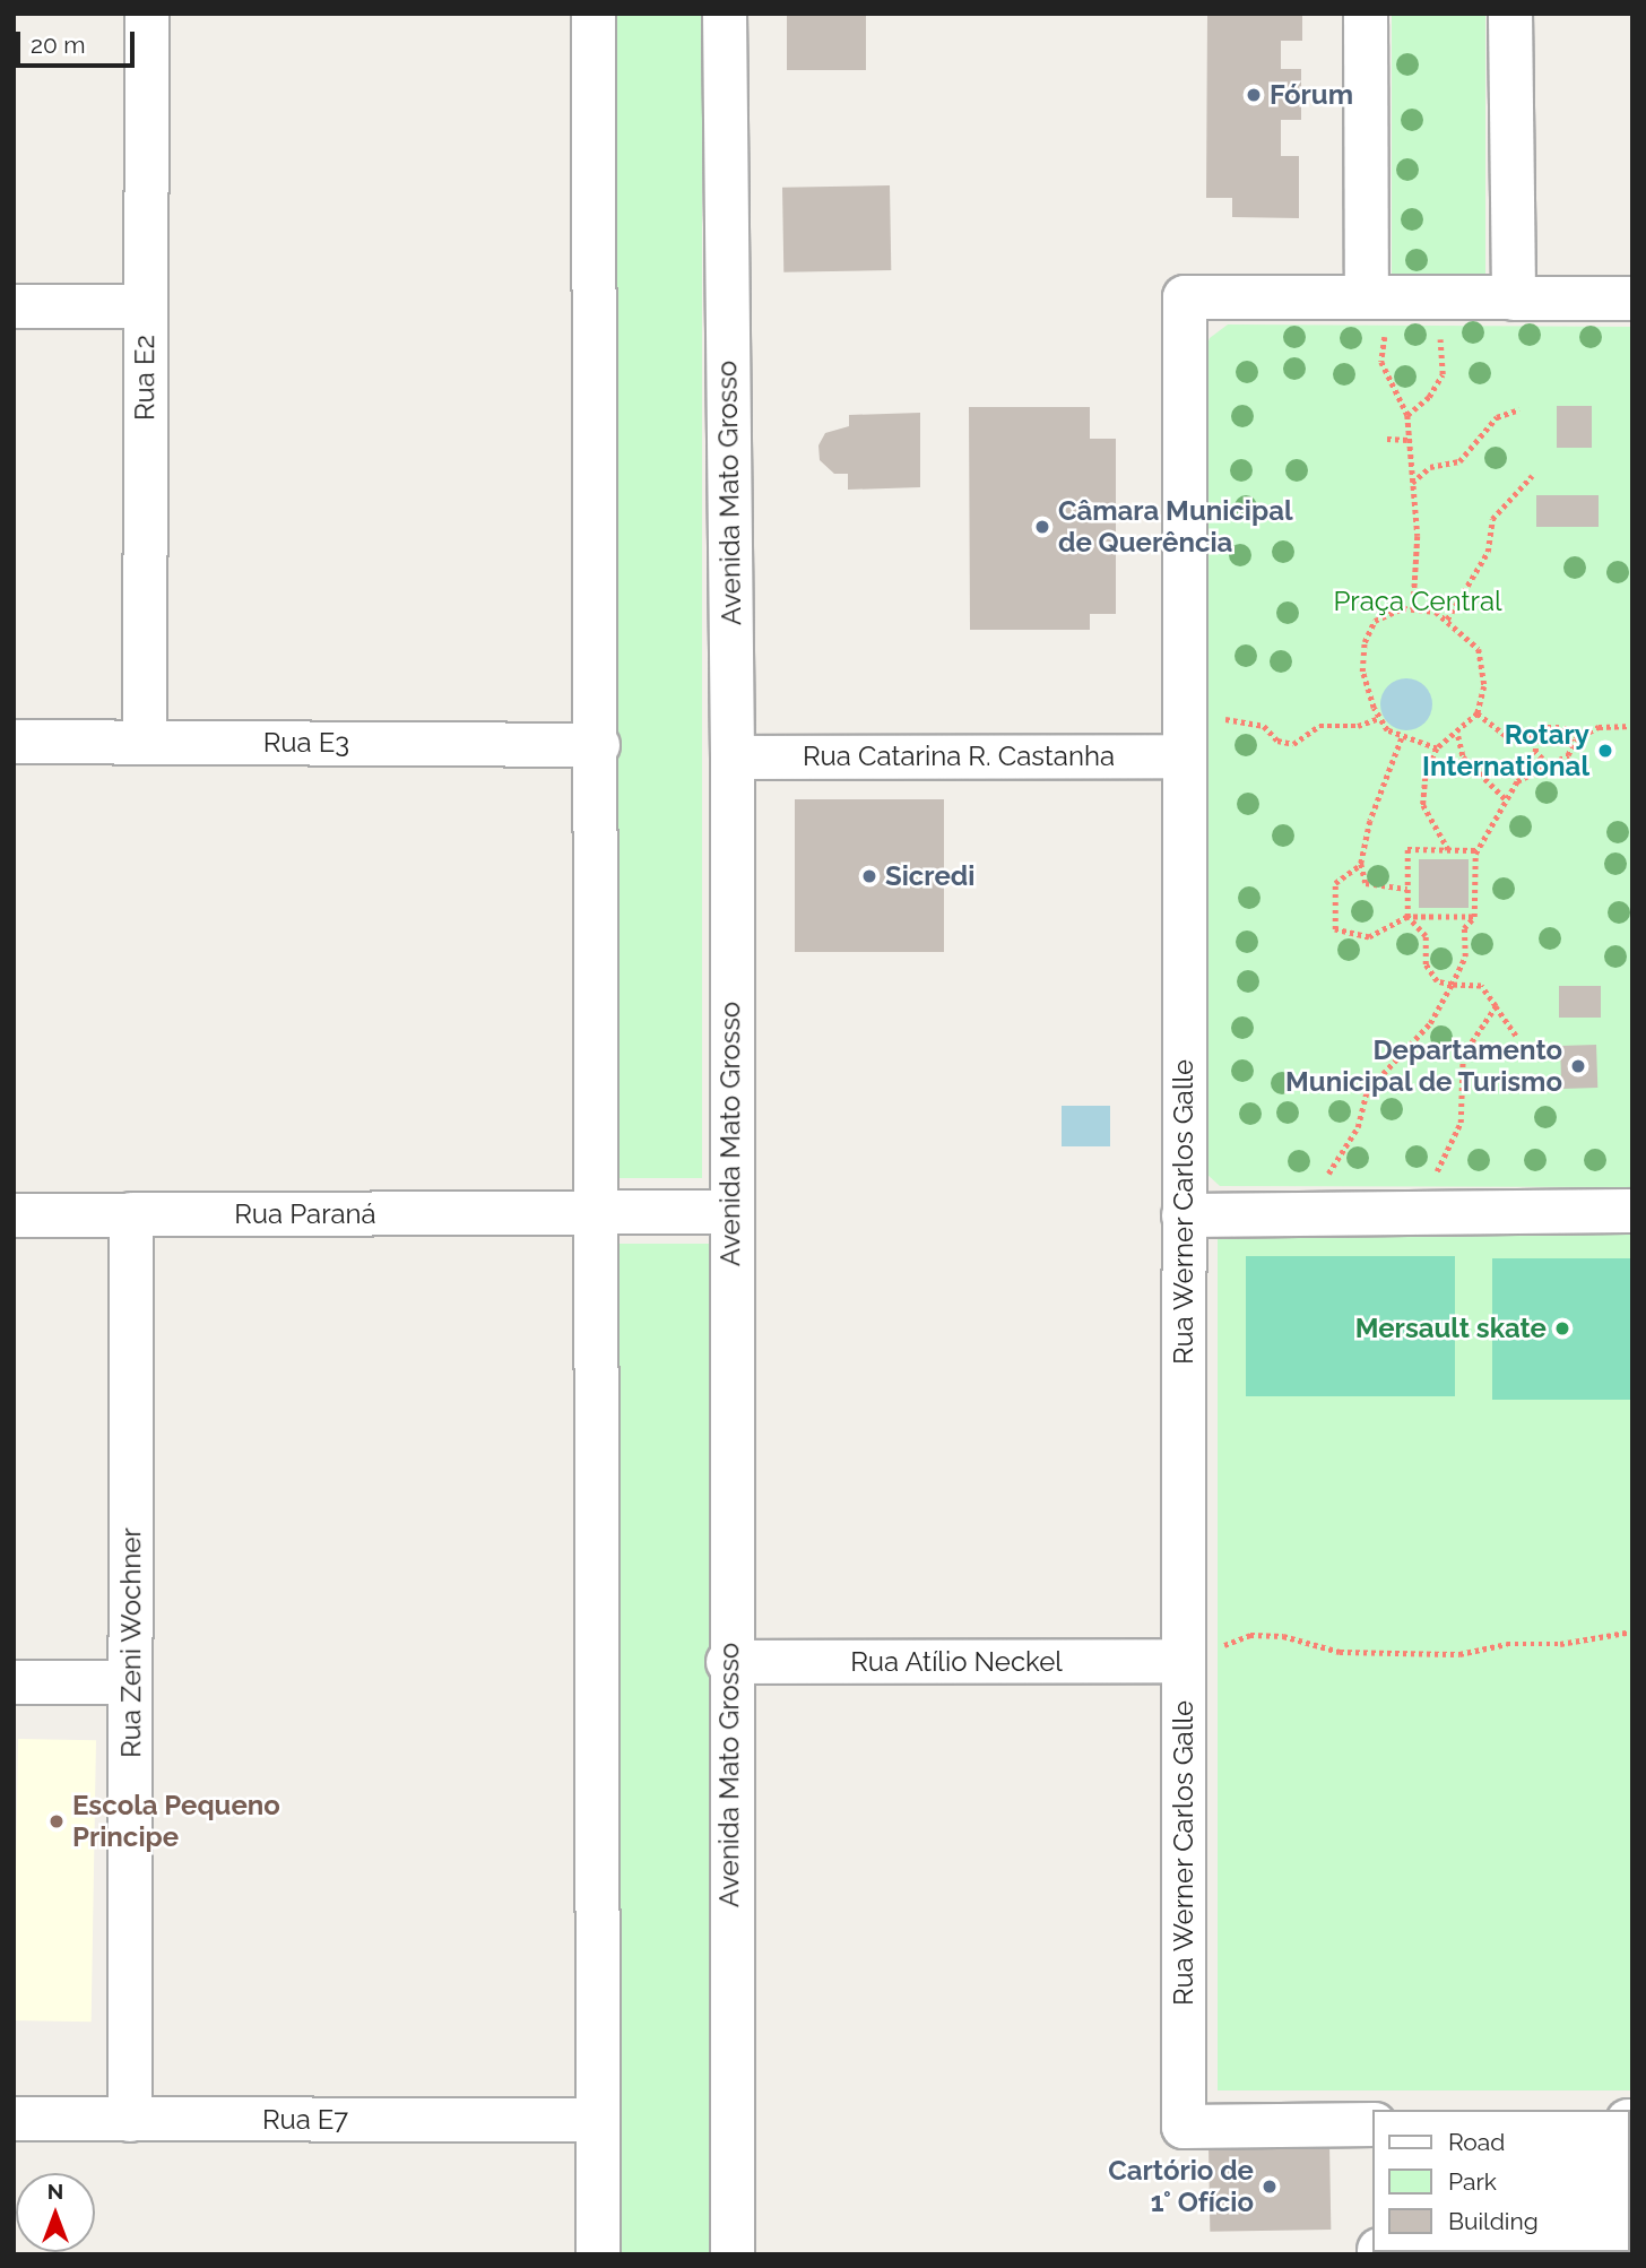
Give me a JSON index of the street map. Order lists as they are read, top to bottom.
{
  "streets": {
    "street": [
      "Rua E2",
      "Avenida Mato Grosso",
      "Rua E3",
      "Rua Catarina R. Castanha",
      "Rua Werner Carlos Galle",
      "Rua Paraná",
      "Rua Zeni Wochner",
      "Rua Atílio Neckel",
      "Rua E7"
    ]
  },
  "crossings": [
    ["Rua E2", "Rua E3"],
    ["Avenida Mato Grosso", "Rua Catarina R. Castanha"],
    ["Avenida Mato Grosso", "Rua Paraná"],
    ["Avenida Mato Grosso", "Rua Atílio Neckel"],
    ["Rua Catarina R. Castanha", "Rua Werner Carlos Galle"],
    ["Rua Werner Carlos Galle", "Rua Atílio Neckel"],
    ["Rua Paraná", "Rua Zeni Wochner"],
    ["Rua Zeni Wochner", "Rua E7"]
  ],
  "parks": ["Praça Central"],
  "places": [
    "Fórum",
    "Câmara Municipal de Querência",
    "Rotary International",
    "Sicredi",
    "Departamento Municipal de Turismo",
    "Mersault skate",
    "Escola Pequeno Principe",
    "Cartório de 1° Ofício"
  ],
  "legend": ["Road", "Park", "Building"],
  "scale_bar": "20 m",
  "north": "top"
}
